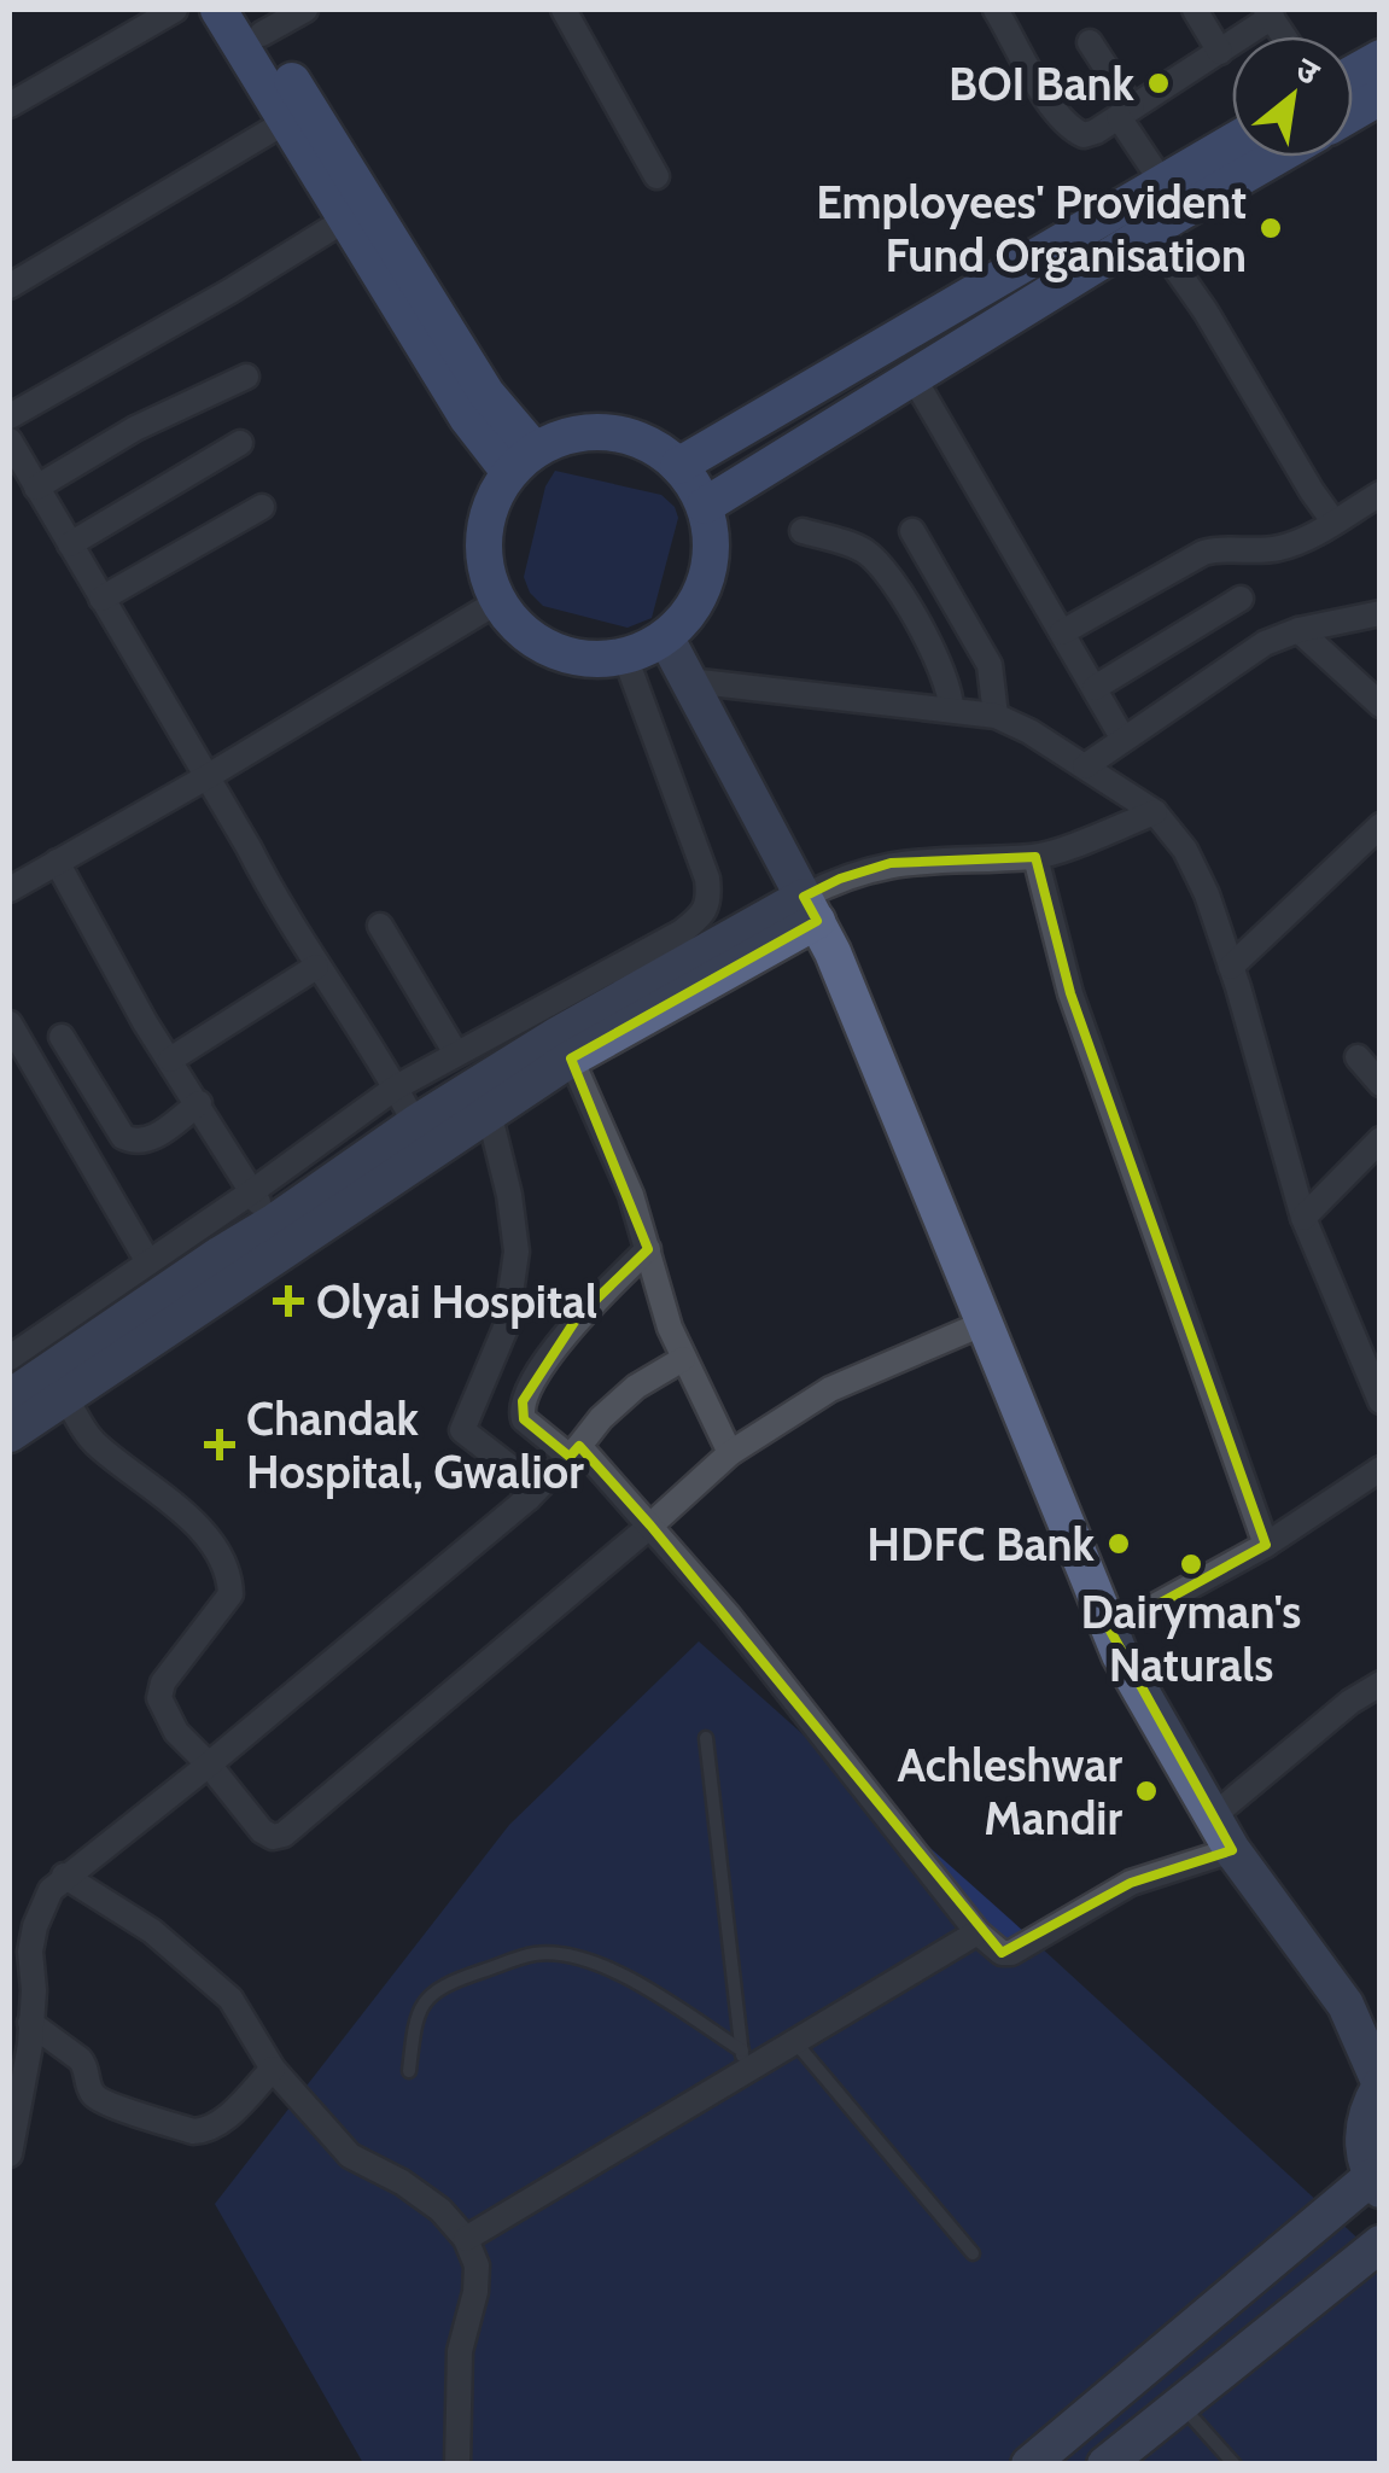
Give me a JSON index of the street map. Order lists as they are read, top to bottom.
{
  "places": {
    "other": [
      "BOI Bank",
      "Employees' Provident Fund Organisation",
      "HDFC Bank",
      "Dairyman's Naturals",
      "Achleshwar Mandir"
    ],
    "health": ["Olyai Hospital", "Chandak Hospital, Gwalior"]
  },
  "north": "top right"
}
